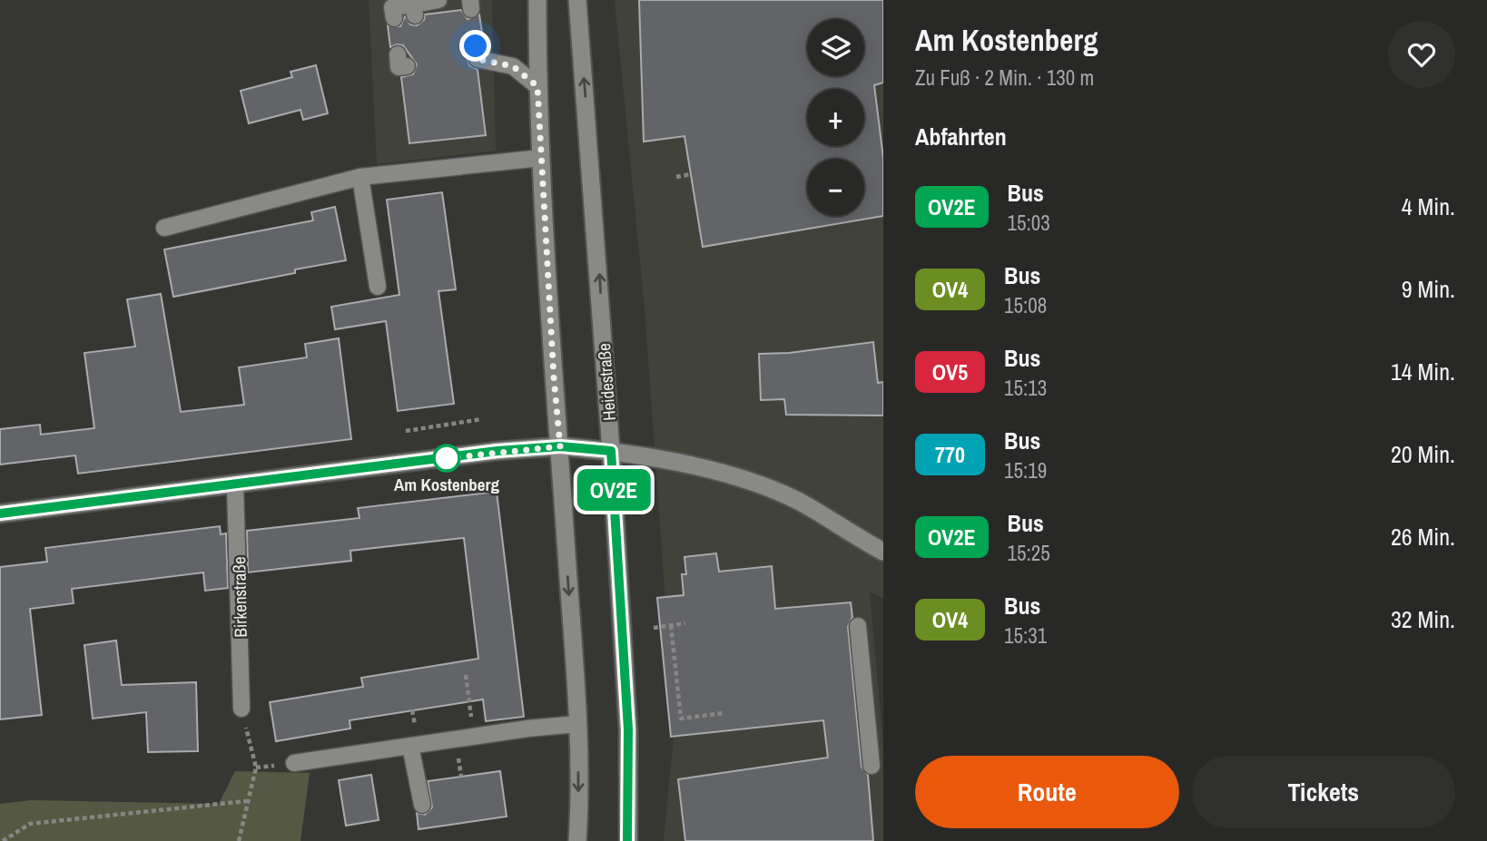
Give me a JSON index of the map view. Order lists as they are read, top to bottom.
{
  "streets": {
    "main road": ["Heidestraße"],
    "lane": ["Birkenstraße"]
  },
  "places": ["Am Kostenberg"],
  "lines": ["bus line OV2E"],
  "page": {
    "on_map": "OV2E",
    "heading": [
      ["Am Kostenberg", "Zu Fuß · 2 Min. · 130 m"],
      "Abfahrten"
    ],
    "map_buttons": ["+", "−"],
    "list": [
      {
        "mark": "OV2E",
        "name": "Bus",
        "note": "15:03",
        "value": "4 Min."
      },
      {
        "mark": "OV4",
        "name": "Bus",
        "note": "15:08",
        "value": "9 Min."
      },
      {
        "mark": "OV5",
        "name": "Bus",
        "note": "15:13",
        "value": "14 Min."
      },
      {
        "mark": "770",
        "name": "Bus",
        "note": "15:19",
        "value": "20 Min."
      },
      {
        "mark": "OV2E",
        "name": "Bus",
        "note": "15:25",
        "value": "26 Min."
      },
      {
        "mark": "OV4",
        "name": "Bus",
        "note": "15:31",
        "value": "32 Min."
      }
    ],
    "buttons": ["Route", "Tickets"]
  }
}
